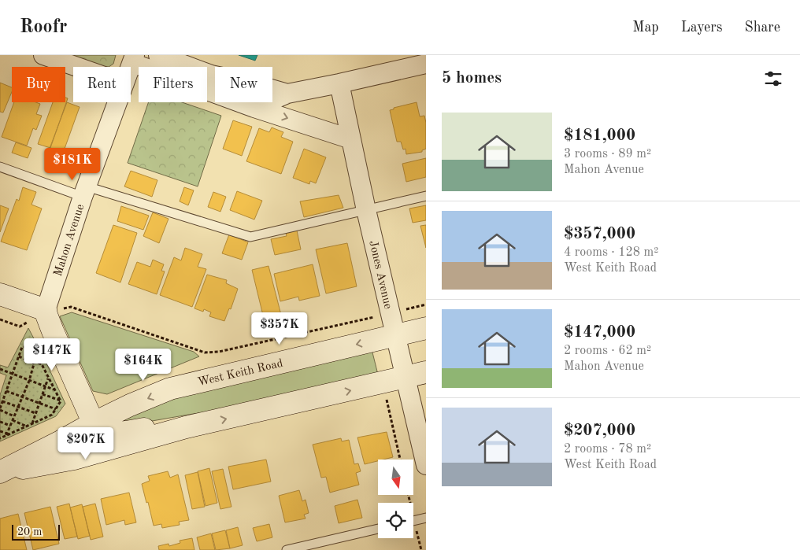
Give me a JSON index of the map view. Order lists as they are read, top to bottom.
{
  "streets": {
    "main road": ["West Keith Road"],
    "street": ["Mahon Avenue", "Jones Avenue"]
  },
  "crossings": [
    ["Jones Avenue", "West Keith Road"]
  ],
  "scale_bar": "20 m",
  "north": "bottom",
  "page": {
    "header": "Roofr",
    "nav": ["Map", "Layers", "Share"],
    "heading": "5 homes",
    "chip": [
      "Buy",
      "Rent",
      "Filters",
      "New"
    ],
    "list": [
      {
        "name": "$181,000",
        "note": "3 rooms · 89 m² · Mahon Avenue"
      },
      {
        "name": "$357,000",
        "note": "4 rooms · 128 m² · West Keith Road"
      },
      {
        "name": "$147,000",
        "note": "2 rooms · 62 m² · Mahon Avenue"
      },
      {
        "name": "$207,000",
        "note": "2 rooms · 78 m² · West Keith Road"
      }
    ],
    "price": [
      "$181K",
      "$357K",
      "$147K",
      "$164K",
      "$207K"
    ],
    "scale": "20 m"
  }
}
